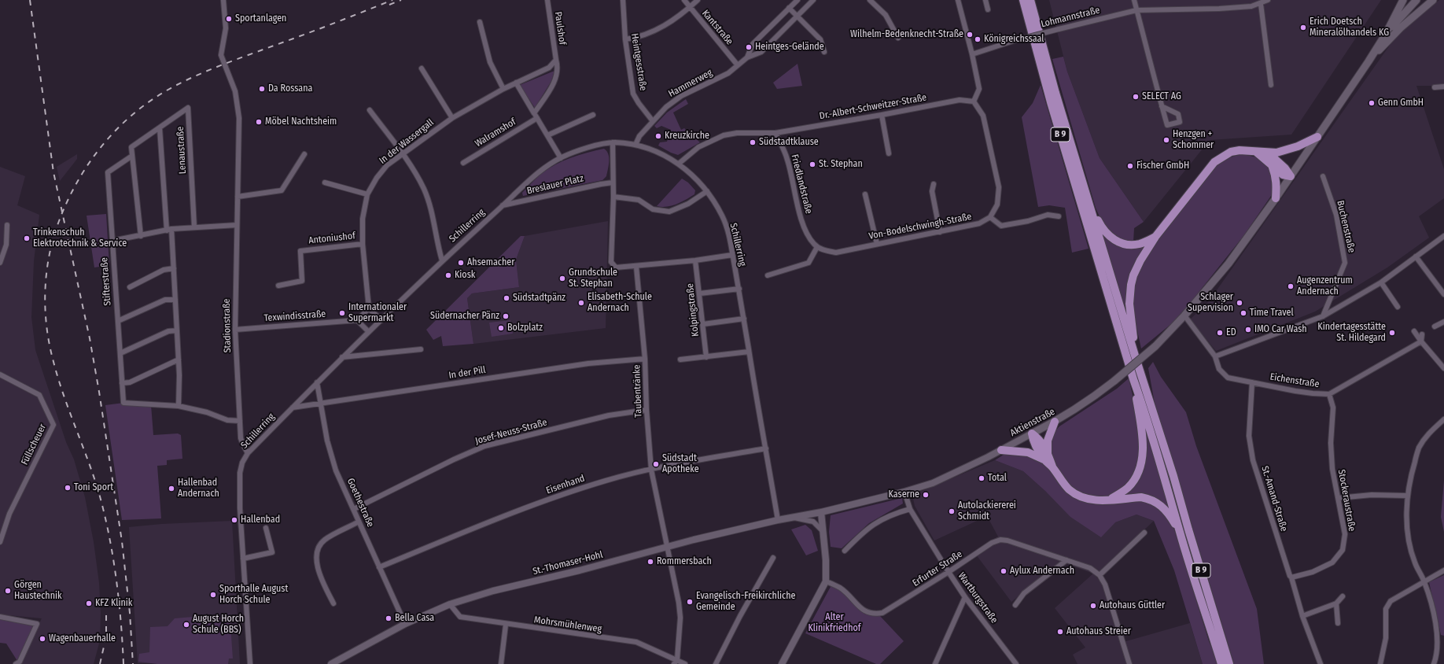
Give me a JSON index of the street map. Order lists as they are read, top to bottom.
{
  "streets": {
    "highway": ["B 9"],
    "main road": ["Aktienstraße"],
    "street": [
      "Lohmannstraße",
      "Kantstraße",
      "Paulshof",
      "Heintgesstraße",
      "Hammerweg",
      "Dr.-Albert-Schweitzer-Straße",
      "Walramshof",
      "In der Wassergall",
      "Lenaustraße",
      "Friedlandstraße",
      "Breslauer Platz",
      "Schillerring",
      "Von-Bodelschwingh-Straße",
      "Buchenstraße",
      "Antoniushof",
      "Stifterstraße",
      "Kolpingstraße",
      "Texwindisstraße",
      "Stadionstraße",
      "In der Pill",
      "Eichenstraße",
      "Taubentränke",
      "Josef-Neuss-Straße",
      "Füllscheuer",
      "Eisenhand",
      "St.-Amand-Straße",
      "Stockeraustraße",
      "Goethestraße",
      "St.-Thomaser-Hohl",
      "Erfurter Straße",
      "Wartburgstraße",
      "Mohrsmühlenweg"
    ]
  },
  "crossings": [
    ["Kantstraße", "Hammerweg"],
    ["Paulshof", "In der Wassergall"],
    ["Heintgesstraße", "Hammerweg"],
    ["Hammerweg", "Schillerring"],
    ["Dr.-Albert-Schweitzer-Straße", "Friedlandstraße"],
    ["In der Wassergall", "Antoniushof"],
    ["Friedlandstraße", "Von-Bodelschwingh-Straße"],
    ["Breslauer Platz", "Schillerring"],
    ["Schillerring", "Stadionstraße"],
    ["Schillerring", "In der Pill"],
    ["Schillerring", "Eisenhand"],
    ["Schillerring", "Goethestraße"],
    ["Schillerring", "St.-Thomaser-Hohl"],
    ["Stifterstraße", "Stadionstraße"],
    ["Texwindisstraße", "Stadionstraße"],
    ["In der Pill", "Taubentränke"],
    ["In der Pill", "Goethestraße"],
    ["Eichenstraße", "Aktienstraße"],
    ["Eichenstraße", "St.-Amand-Straße"],
    ["Eichenstraße", "Stockeraustraße"],
    ["Taubentränke", "Josef-Neuss-Straße"],
    ["Taubentränke", "Eisenhand"],
    ["Taubentränke", "St.-Thomaser-Hohl"],
    ["Taubentränke", "Mohrsmühlenweg"],
    ["Aktienstraße", "St.-Thomaser-Hohl"],
    ["Josef-Neuss-Straße", "Goethestraße"],
    ["Eisenhand", "Goethestraße"],
    ["St.-Amand-Straße", "Stockeraustraße"],
    ["Goethestraße", "St.-Thomaser-Hohl"],
    ["St.-Thomaser-Hohl", "Mohrsmühlenweg"],
    ["Erfurter Straße", "Wartburgstraße"]
  ],
  "parks": ["Alter Klinikfriedhof"],
  "places": [
    "Sportanlagen",
    "Erich Doetsch Mineralölhandels KG",
    "Wilhelm-Bedenknecht-Straße",
    "Königreichssaal",
    "Heintges-Gelände",
    "Da Rossana",
    "SELECT AG",
    "Genn GmbH",
    "Möbel Nachtsheim",
    "Kreuzkirche",
    "Henzgen + Schommer",
    "Südstadtklause",
    "St. Stephan",
    "Fischer GmbH",
    "Trinkenschuh Elektrotechnik & Service",
    "Ahsemacher",
    "Kiosk",
    "Grundschule St. Stephan",
    "Augenzentrum Andernach",
    "Südstadtpänz",
    "Elisabeth-Schule Andernach",
    "Schlager Supervision",
    "Internationaler Supermarkt",
    "Time Travel",
    "Südernacher Pänz",
    "Bolzplatz",
    "IMO Car Wash",
    "ED",
    "Kindertagesstätte St. Hildegard",
    "Südstadt Apotheke",
    "Total",
    "Toni Sport",
    "Hallenbad Andernach",
    "Kaserne",
    "Autolackiererei Schmidt",
    "Hallenbad",
    "Rommersbach",
    "Aylux Andernach",
    "Görgen Haustechnik",
    "Sporthalle August Horch Schule",
    "Evangelisch-Freikirchliche Gemeinde",
    "KFZ Klinik",
    "Autohaus Güttler",
    "Bella Casa",
    "August Horch Schule (BBS)",
    "Autohaus Streier",
    "Wagenbauerhalle"
  ]
}
